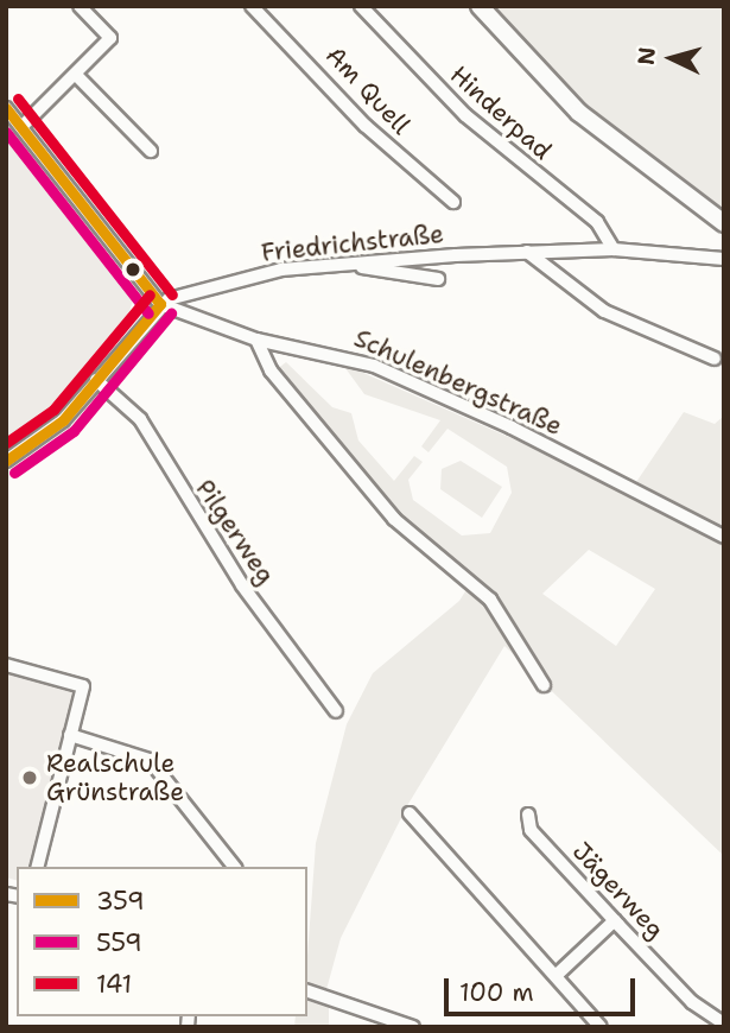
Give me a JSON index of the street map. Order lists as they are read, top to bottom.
{
  "streets": {
    "street": [
      "Am Quell",
      "Hinderpad",
      "Friedrichstraße",
      "Schulenbergstraße",
      "Pilgerweg",
      "Jägerweg"
    ]
  },
  "crossings": [
    ["Hinderpad", "Friedrichstraße"],
    ["Friedrichstraße", "Schulenbergstraße"]
  ],
  "places": ["Realschule Grünstraße"],
  "lines": ["transit line 141", "transit line 359", "transit line 559"],
  "legend": ["359", "559", "141"],
  "scale_bar": "100 m",
  "north": "left"
}
